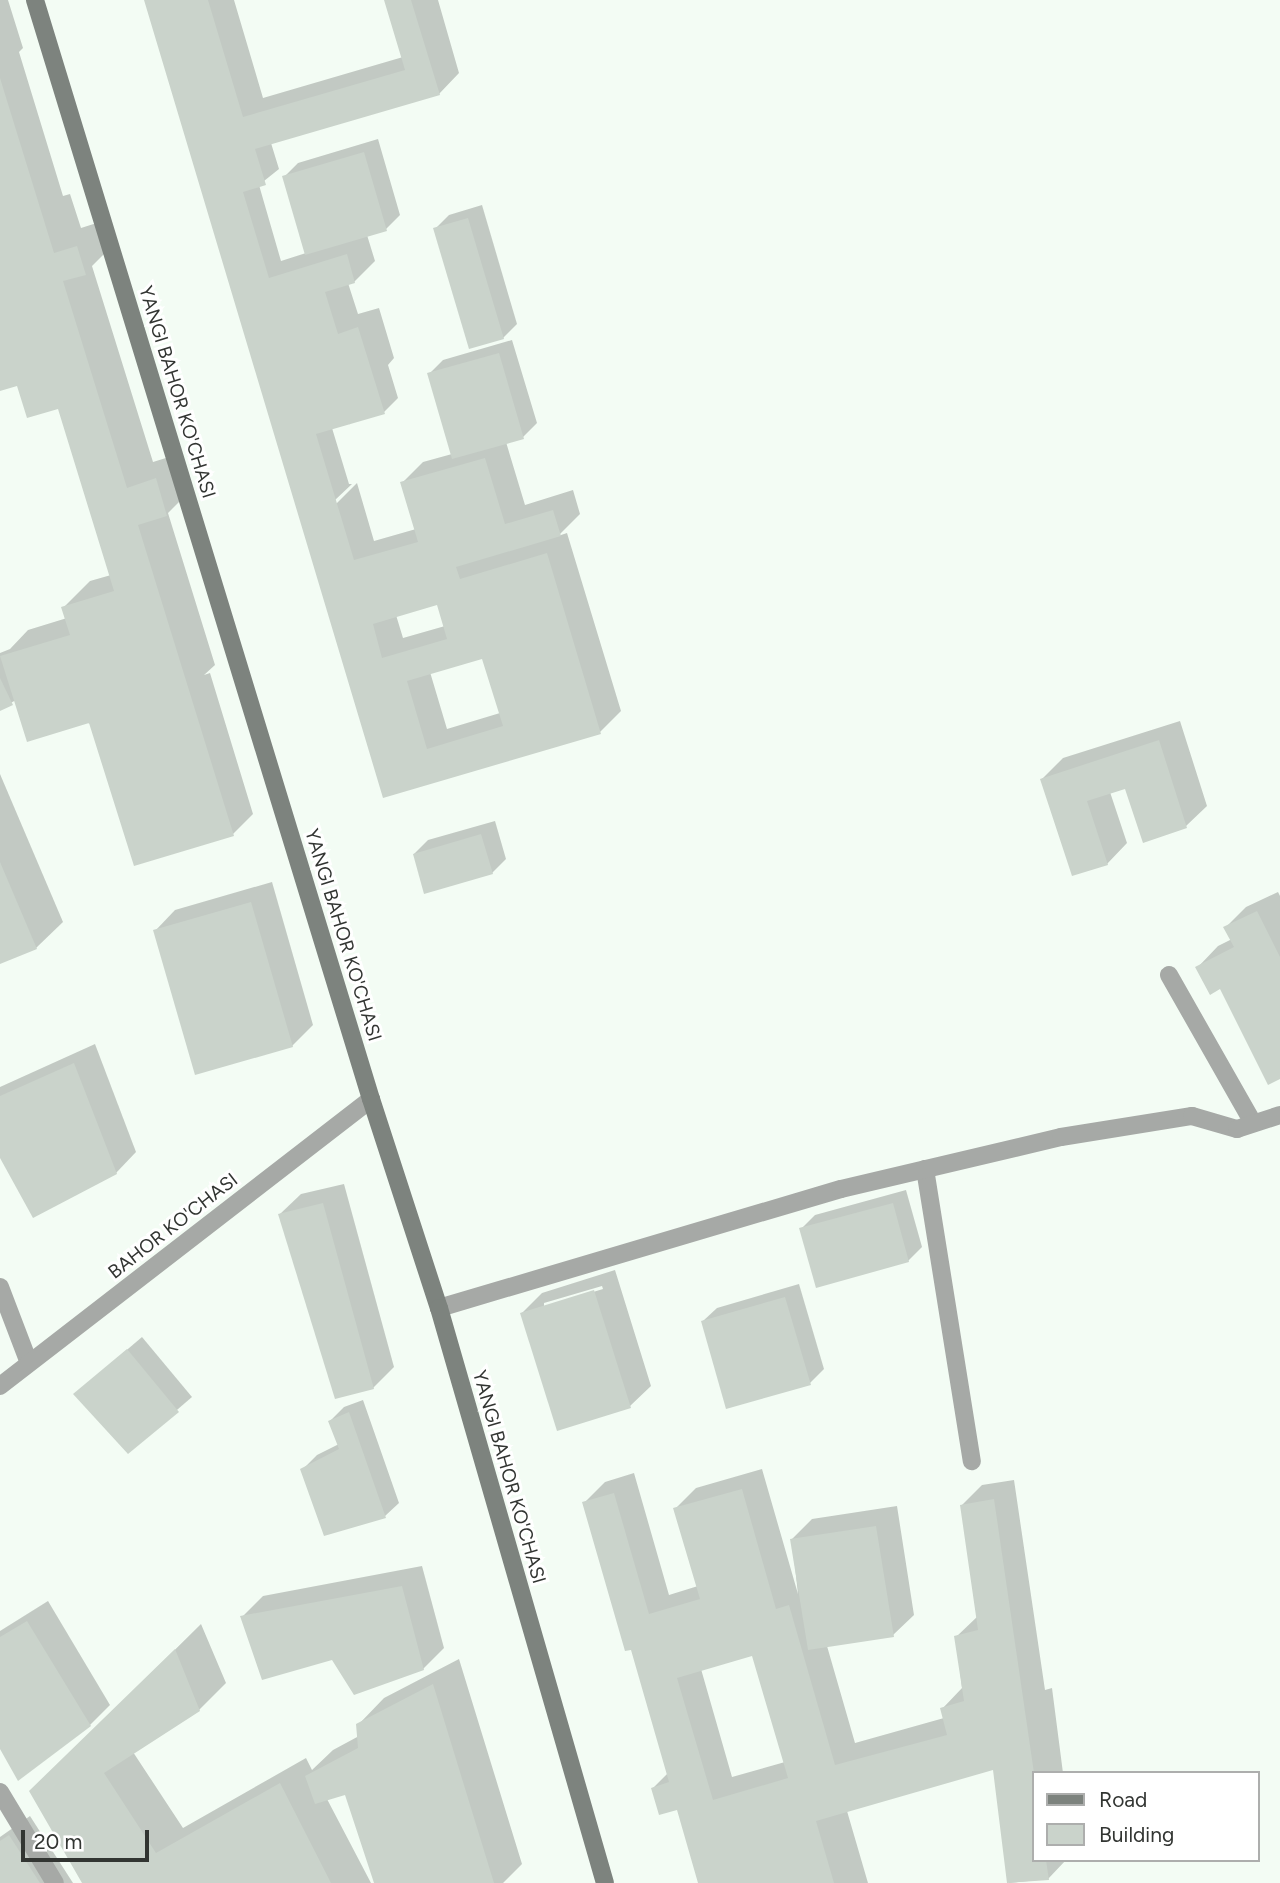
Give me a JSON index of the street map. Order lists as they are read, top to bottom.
{
  "streets": {
    "street": ["YANGI BAHOR KO'CHASI", "BAHOR KO'CHASI"]
  },
  "crossings": [
    ["YANGI BAHOR KO'CHASI", "BAHOR KO'CHASI"]
  ],
  "legend": ["Road", "Building"],
  "scale_bar": "20 m"
}
